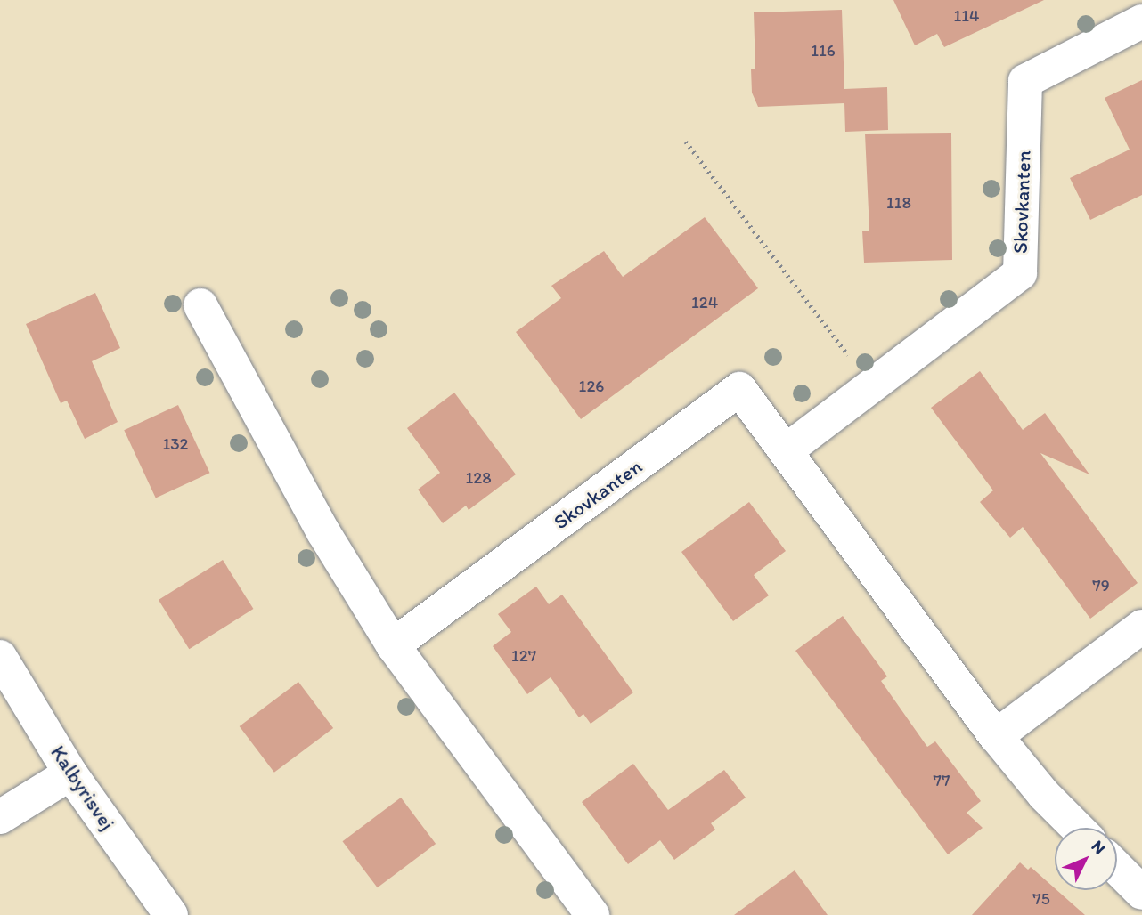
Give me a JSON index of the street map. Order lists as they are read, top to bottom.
{
  "streets": {
    "street": ["Skovkanten", "Kalbyrisvej"]
  },
  "house_numbers": [
    "114",
    "116",
    "118",
    "124",
    "126",
    "132",
    "128",
    "79",
    "127",
    "77",
    "75"
  ],
  "north": "top right"
}
